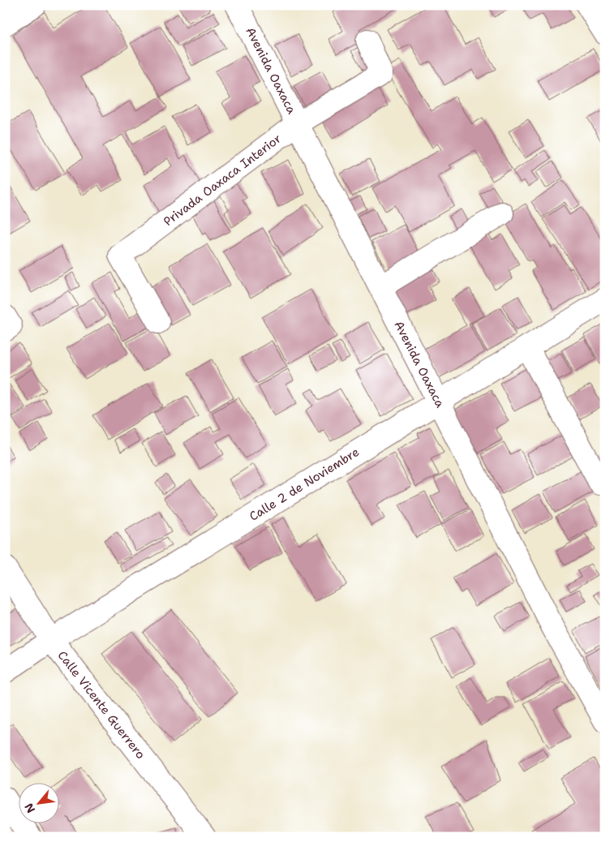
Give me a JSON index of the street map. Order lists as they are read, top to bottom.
{
  "streets": {
    "street": [
      "Avenida Oaxaca",
      "Privada Oaxaca Interior",
      "Calle 2 de Noviembre",
      "Calle Vicente Guerrero"
    ]
  },
  "crossings": [
    ["Avenida Oaxaca", "Privada Oaxaca Interior"],
    ["Avenida Oaxaca", "Calle 2 de Noviembre"],
    ["Calle 2 de Noviembre", "Calle Vicente Guerrero"]
  ],
  "north": "bottom left"
}
